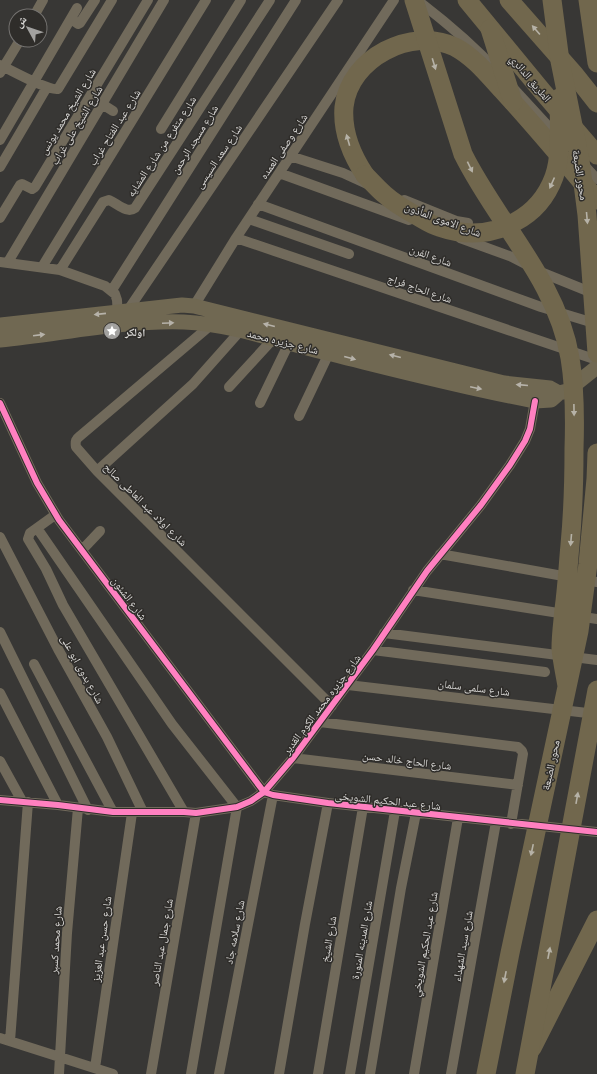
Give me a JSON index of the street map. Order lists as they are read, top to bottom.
{
  "streets": {
    "highway": ["الطريق الدائري", "محور الضبعة"],
    "main road": ["شارع جزيره محمد"],
    "street": [
      "شارع الشيخ محمد يونس",
      "شارع الشيخ على غراب",
      "شارع عبد الفتاح غراب",
      "شارع مسجد الرحمن",
      "شارع متفرع من شارع المشايه",
      "شارع وصفى العمده",
      "شارع سعد السيسى",
      "شارع الاموى المأذون",
      "شارع الفرن",
      "شارع الحاج فراج",
      "شارع اولاد عبد العاطى صالح",
      "شارع الشئون",
      "شارع بدوى ابو على",
      "شارع سلمى سلمان",
      "شارع جزيره محمد الكوم القدير",
      "شارع الحاج خالد حسن",
      "شارع عبد الحكيم الشويخى",
      "شارع سلامه جاد",
      "شارع حسن عبد العزيز",
      "شارع الشيخ",
      "شارع محمد كسبر",
      "شارع المدينه المنورة",
      "شارع جمال عبد الناصر",
      "شارع عبد الحكيم الشويخي",
      "شارع سيد الشهداء"
    ]
  },
  "crossings": [
    ["شارع وصفى العمده", "شارع الاموى المأذون"],
    ["شارع وصفى العمده", "شارع الفرن"],
    ["شارع وصفى العمده", "شارع الحاج فراج"],
    ["شارع وصفى العمده", "شارع جزيره محمد"],
    ["شارع سعد السيسى", "شارع جزيره محمد"],
    ["شارع جزيره محمد", "شارع اولاد عبد العاطى صالح"],
    ["شارع جزيره محمد", "شارع جزيره محمد الكوم القدير"],
    ["شارع اولاد عبد العاطى صالح", "شارع جزيره محمد الكوم القدير"],
    ["شارع الشئون", "شارع جزيره محمد الكوم القدير"],
    ["شارع الشئون", "شارع عبد الحكيم الشويخى"],
    ["شارع الشئون", "شارع سلامه جاد"],
    ["شارع بدوى ابو على", "شارع جزيره محمد الكوم القدير"],
    ["شارع سلمى سلمان", "شارع جزيره محمد الكوم القدير"],
    ["شارع جزيره محمد الكوم القدير", "شارع الحاج خالد حسن"],
    ["شارع جزيره محمد الكوم القدير", "شارع عبد الحكيم الشويخى"],
    ["شارع جزيره محمد الكوم القدير", "شارع سلامه جاد"],
    ["شارع جزيره محمد الكوم القدير", "شارع حسن عبد العزيز"],
    ["شارع جزيره محمد الكوم القدير", "شارع محمد كسبر"],
    ["شارع جزيره محمد الكوم القدير", "شارع جمال عبد الناصر"],
    ["شارع عبد الحكيم الشويخى", "شارع سلامه جاد"],
    ["شارع عبد الحكيم الشويخى", "شارع الشيخ"],
    ["شارع عبد الحكيم الشويخى", "شارع المدينه المنورة"],
    ["شارع عبد الحكيم الشويخى", "شارع عبد الحكيم الشويخي"],
    ["شارع عبد الحكيم الشويخى", "شارع سيد الشهداء"]
  ],
  "places": {
    "place": ["اولكر"]
  },
  "north": "top left"
}
